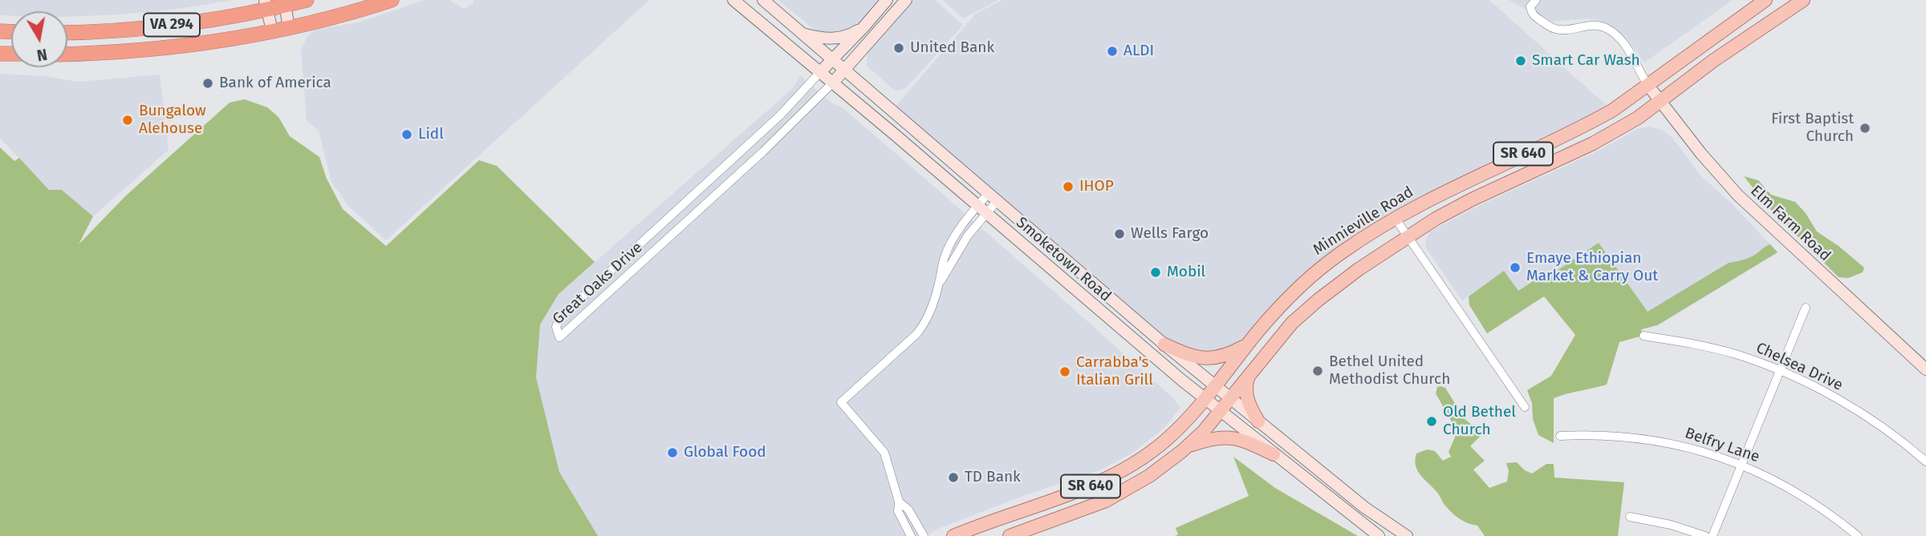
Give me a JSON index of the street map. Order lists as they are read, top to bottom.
{
  "streets": {
    "highway": ["VA 294"],
    "main road": [
      "SR 640",
      "Minnieville Road",
      "Elm Farm Road",
      "Smoketown Road"
    ],
    "street": ["Great Oaks Drive", "Chelsea Drive", "Belfry Lane"]
  },
  "crossings": [
    ["SR 640", "Elm Farm Road"],
    ["SR 640", "Smoketown Road"],
    ["Minnieville Road", "Elm Farm Road"],
    ["Minnieville Road", "Smoketown Road"],
    ["Smoketown Road", "Great Oaks Drive"]
  ],
  "places": [
    "United Bank",
    "ALDI",
    "Smart Car Wash",
    "Bank of America",
    "Bungalow Alehouse",
    "First Baptist Church",
    "Lidl",
    "IHOP",
    "Wells Fargo",
    "Emaye Ethiopian Market & Carry Out",
    "Mobil",
    "Bethel United Methodist Church",
    "Carrabba's Italian Grill",
    "Old Bethel Church",
    "Global Food",
    "TD Bank"
  ],
  "north": "bottom"
}
